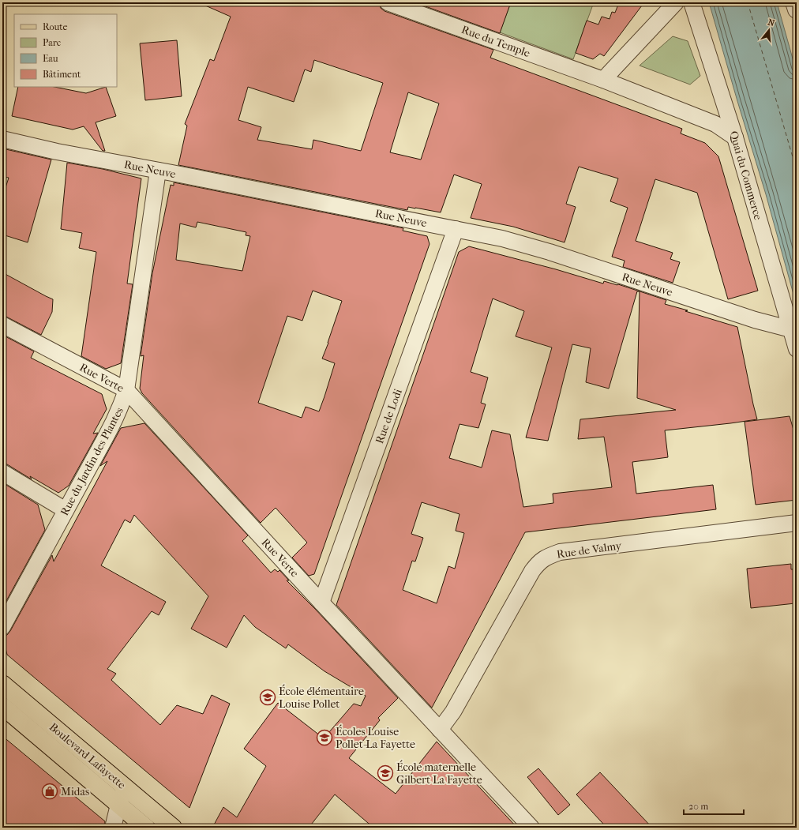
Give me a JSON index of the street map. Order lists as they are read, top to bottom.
{
  "streets": {
    "main road": ["Boulevard Lafayette"],
    "street": [
      "Rue du Temple",
      "Rue Neuve",
      "Quai du Commerce",
      "Rue Verte",
      "Rue de Lodi",
      "Rue du Jardin des Plantes",
      "Rue de Valmy"
    ]
  },
  "crossings": [
    ["Rue du Temple", "Quai du Commerce"],
    ["Rue Neuve", "Quai du Commerce"],
    ["Rue Neuve", "Rue de Lodi"],
    ["Rue Neuve", "Rue du Jardin des Plantes"],
    ["Rue Verte", "Rue de Lodi"],
    ["Rue Verte", "Rue du Jardin des Plantes"],
    ["Rue Verte", "Rue de Valmy"]
  ],
  "places": {
    "school or university": ["École élémentaire Louise Pollet", "Écoles Louise Pollet-La Fayette", "École maternelle Gilbert La Fayette"],
    "shop": ["Midas"]
  },
  "legend": [
    "Route",
    "Parc",
    "Eau",
    "Bâtiment"
  ],
  "scale_bar": "20 m",
  "north": "top"
}
